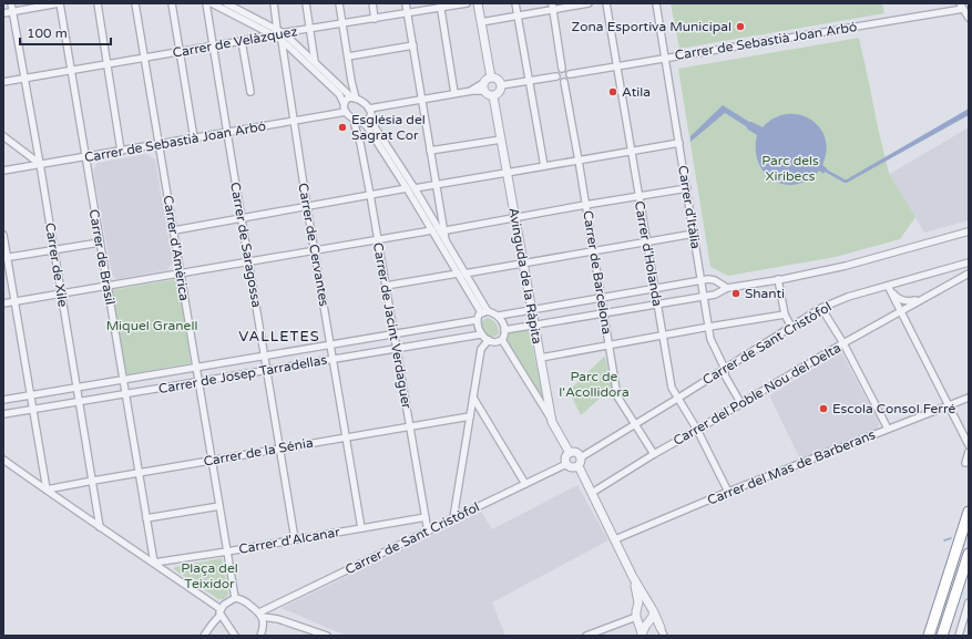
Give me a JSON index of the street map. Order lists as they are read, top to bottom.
{
  "streets": {
    "street": [
      "Carrer de Sebastià Joan Arbó",
      "Carrer de Velàzquez",
      "Carrer d'Itàlia",
      "Carrer de Saragossa",
      "Carrer de Cervantes",
      "Carrer d'Amèrica",
      "Carrer d'Holanda",
      "Carrer de Brasil",
      "Carrer de Xile",
      "Carrer de Barcelona",
      "Avinguda de la Ràpita",
      "Carrer de Jacint Verdaguer",
      "Carrer de Sant Cristòfol",
      "Carrer de Josep Tarradellas",
      "Carrer del Poble Nou del Delta",
      "Carrer de la Sénia",
      "Carrer del Mas de Barberans",
      "Carrer d'Alcanar"
    ]
  },
  "crossings": [
    ["Carrer de Sebastià Joan Arbó", "Carrer d'Itàlia"],
    ["Carrer de Sebastià Joan Arbó", "Carrer de Saragossa"],
    ["Carrer de Sebastià Joan Arbó", "Carrer de Cervantes"],
    ["Carrer de Sebastià Joan Arbó", "Carrer d'Amèrica"],
    ["Carrer de Sebastià Joan Arbó", "Carrer d'Holanda"],
    ["Carrer de Sebastià Joan Arbó", "Carrer de Brasil"],
    ["Carrer de Sebastià Joan Arbó", "Carrer de Xile"],
    ["Carrer de Sebastià Joan Arbó", "Carrer de Barcelona"],
    ["Carrer de Sebastià Joan Arbó", "Carrer de Jacint Verdaguer"],
    ["Carrer de Velàzquez", "Carrer de Saragossa"],
    ["Carrer de Velàzquez", "Carrer de Cervantes"],
    ["Carrer de Velàzquez", "Carrer d'Amèrica"],
    ["Carrer de Velàzquez", "Carrer de Brasil"],
    ["Carrer de Velàzquez", "Carrer de Xile"],
    ["Carrer d'Itàlia", "Carrer de Sant Cristòfol"],
    ["Carrer d'Itàlia", "Carrer del Poble Nou del Delta"],
    ["Carrer de Saragossa", "Carrer de Josep Tarradellas"],
    ["Carrer de Saragossa", "Carrer de la Sénia"],
    ["Carrer de Saragossa", "Carrer d'Alcanar"],
    ["Carrer de Cervantes", "Carrer de Josep Tarradellas"],
    ["Carrer de Cervantes", "Carrer de la Sénia"],
    ["Carrer de Cervantes", "Carrer d'Alcanar"],
    ["Carrer d'Amèrica", "Carrer de Josep Tarradellas"],
    ["Carrer d'Amèrica", "Carrer de la Sénia"],
    ["Carrer d'Amèrica", "Carrer d'Alcanar"],
    ["Carrer d'Holanda", "Carrer de Sant Cristòfol"],
    ["Carrer d'Holanda", "Carrer del Poble Nou del Delta"],
    ["Carrer d'Holanda", "Carrer del Mas de Barberans"],
    ["Carrer de Brasil", "Carrer de Josep Tarradellas"],
    ["Carrer de Brasil", "Carrer de la Sénia"],
    ["Carrer de Brasil", "Carrer d'Alcanar"],
    ["Carrer de Xile", "Carrer de Josep Tarradellas"],
    ["Carrer de Xile", "Carrer de la Sénia"],
    ["Carrer de Barcelona", "Carrer de Sant Cristòfol"],
    ["Carrer de Barcelona", "Carrer del Poble Nou del Delta"],
    ["Avinguda de la Ràpita", "Carrer de Sant Cristòfol"],
    ["Carrer de Jacint Verdaguer", "Carrer de Sant Cristòfol"],
    ["Carrer de Jacint Verdaguer", "Carrer de Josep Tarradellas"],
    ["Carrer de Jacint Verdaguer", "Carrer de la Sénia"],
    ["Carrer de Jacint Verdaguer", "Carrer d'Alcanar"],
    ["Carrer de Sant Cristòfol", "Carrer del Poble Nou del Delta"]
  ],
  "districts": ["VALLETES"],
  "parks": [
    "Parc dels Xiribecs",
    "Miquel Granell",
    "Parc de l'Acollidora",
    "Plaça del Teixidor"
  ],
  "places": [
    "Zona Esportiva Municipal",
    "Atila",
    "Església del Sagrat Cor",
    "Shanti",
    "Escola Consol Ferré"
  ],
  "scale_bar": "100 m"
}
